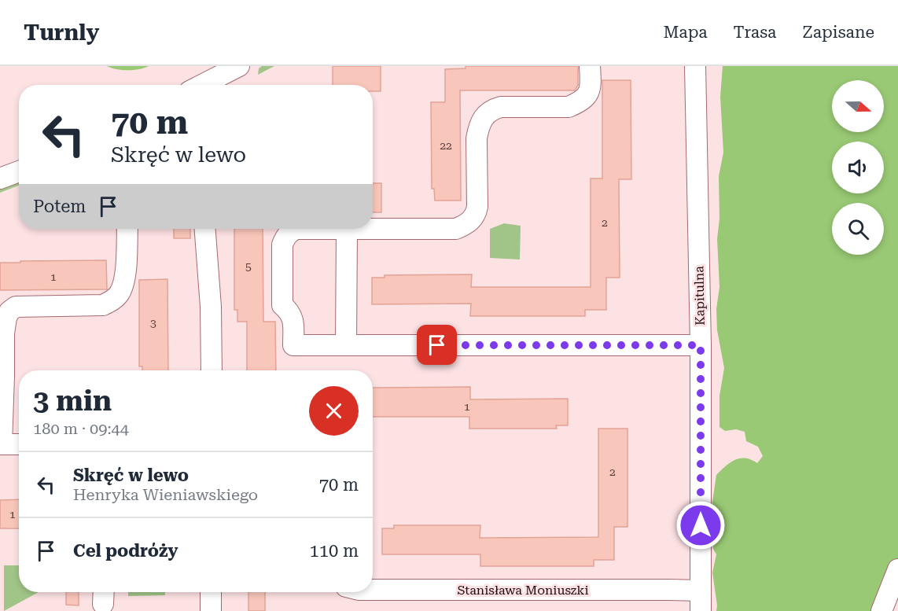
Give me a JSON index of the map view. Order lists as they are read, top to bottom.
{
  "streets": {
    "street": ["Kapitulna", "Stanisława Moniuszki"]
  },
  "crossings": [
    ["Kapitulna", "Stanisława Moniuszki"]
  ],
  "house_numbers": [
    "22",
    "2",
    "5",
    "1",
    "3",
    "1",
    "2",
    "1"
  ],
  "north": "right",
  "page": {
    "header": "Turnly",
    "nav": ["Mapa", "Trasa", "Zapisane"],
    "turn": ["70 m", "Skręć w lewo"],
    "then": "Potem",
    "heading": ["3 min", "180 m · 09:44"],
    "list": [
      {
        "name": "Skręć w lewo",
        "note": "Henryka Wieniawskiego",
        "value": "70 m"
      },
      {
        "name": "Cel podróży",
        "value": "110 m"
      }
    ]
  }
}
